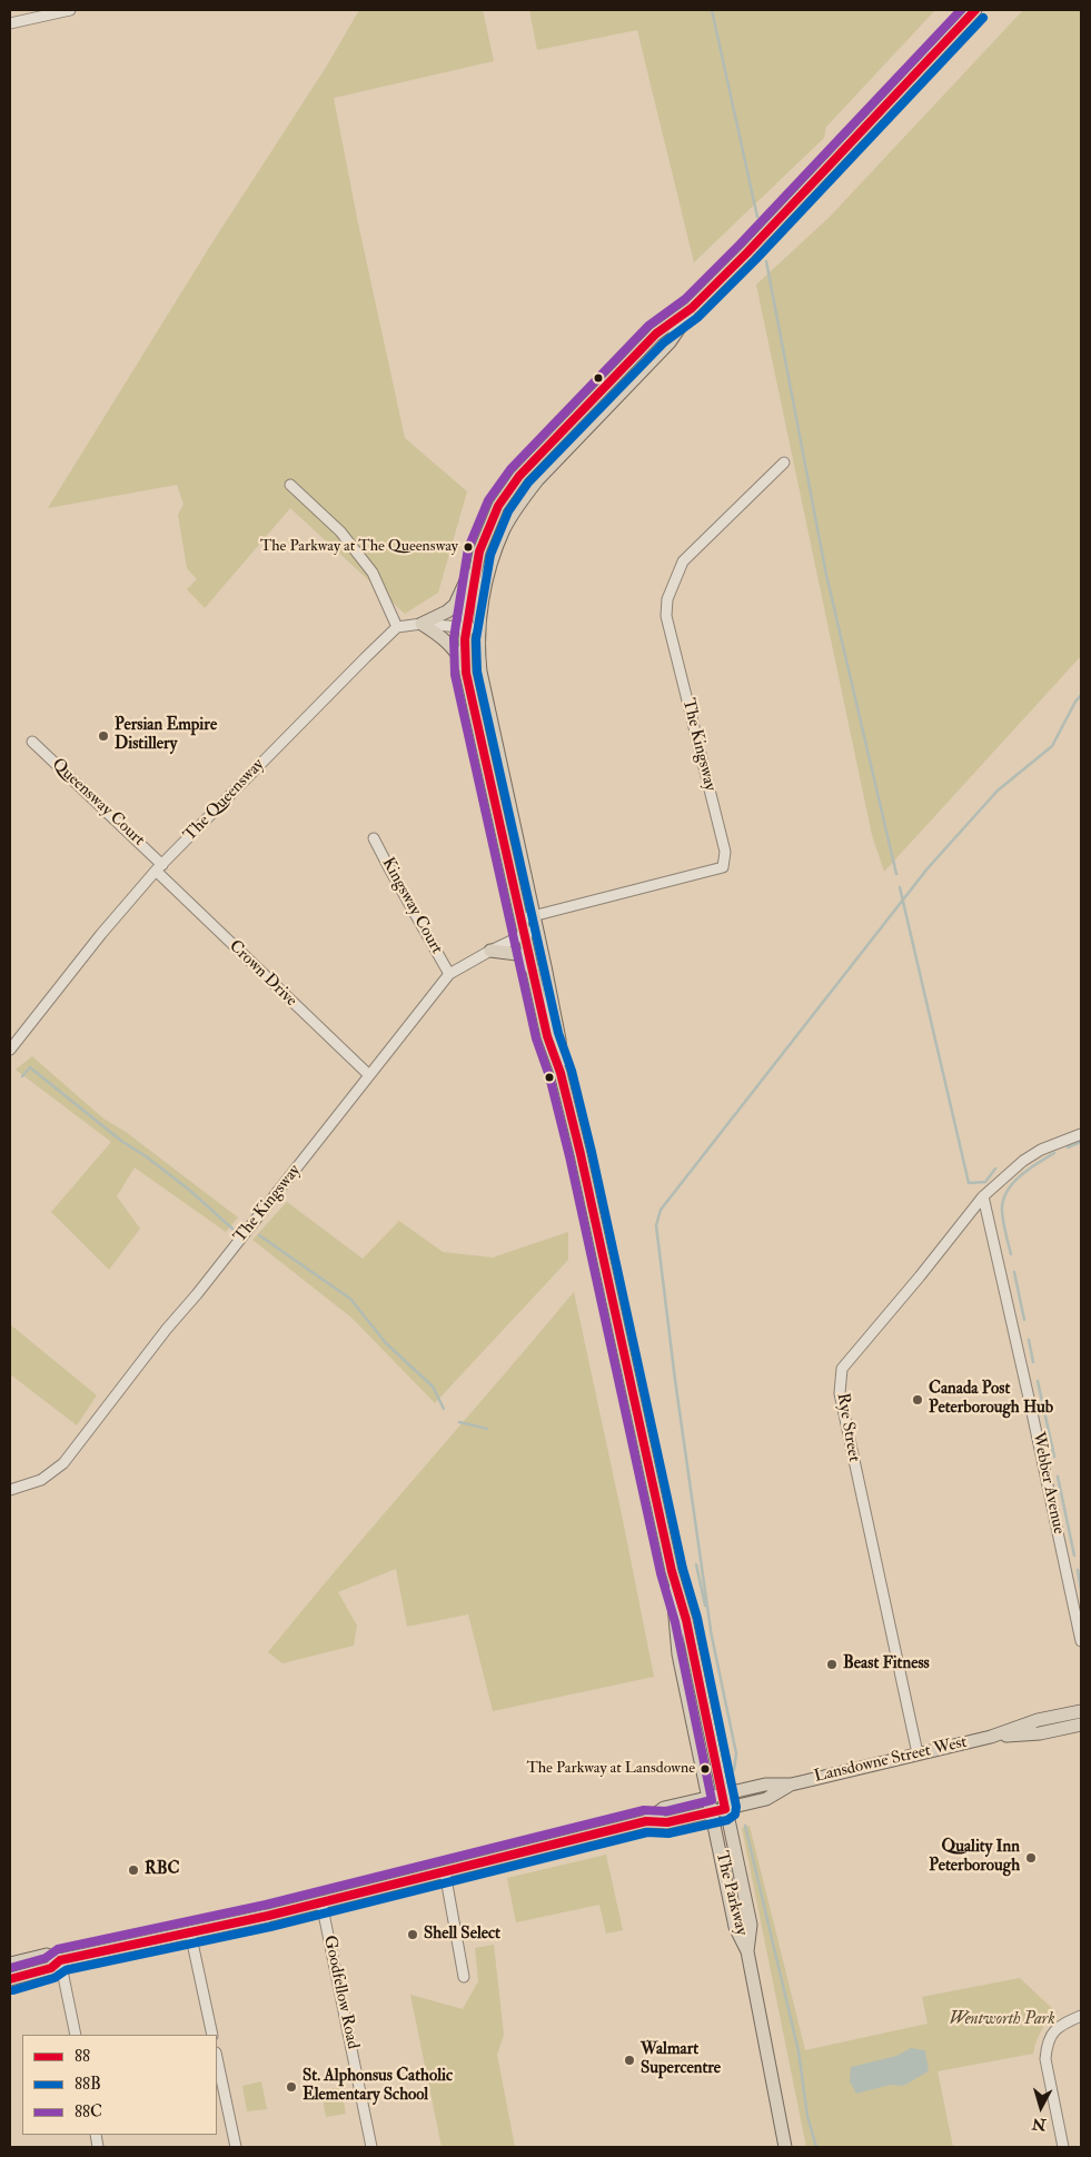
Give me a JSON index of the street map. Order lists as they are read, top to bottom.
{
  "streets": {
    "main road": ["Lansdowne Street West", "The Parkway"],
    "street": [
      "The Kingsway",
      "The Queensway",
      "Queensway Court",
      "Kingsway Court",
      "Crown Drive",
      "Rye Street",
      "Webber Avenue",
      "Goodfellow Road"
    ]
  },
  "crossings": [
    ["The Kingsway", "Kingsway Court"],
    ["The Kingsway", "Crown Drive"],
    ["The Kingsway", "The Parkway"],
    ["The Queensway", "Queensway Court"],
    ["The Queensway", "Crown Drive"],
    ["Queensway Court", "Crown Drive"],
    ["Rye Street", "Webber Avenue"],
    ["Rye Street", "Lansdowne Street West"],
    ["Lansdowne Street West", "The Parkway"],
    ["Lansdowne Street West", "Goodfellow Road"]
  ],
  "parks": ["Wentworth Park"],
  "places": [
    "The Parkway at The Queensway",
    "Persian Empire Distillery",
    "Canada Post Peterborough Hub",
    "Beast Fitness",
    "The Parkway at Lansdowne",
    "Quality Inn Peterborough",
    "RBC",
    "Shell Select",
    "Walmart Supercentre",
    "St. Alphonsus Catholic Elementary School"
  ],
  "lines": ["transit line 88", "transit line 88C", "transit line 88B"],
  "legend": ["88", "88B", "88C"],
  "north": "bottom"
}
